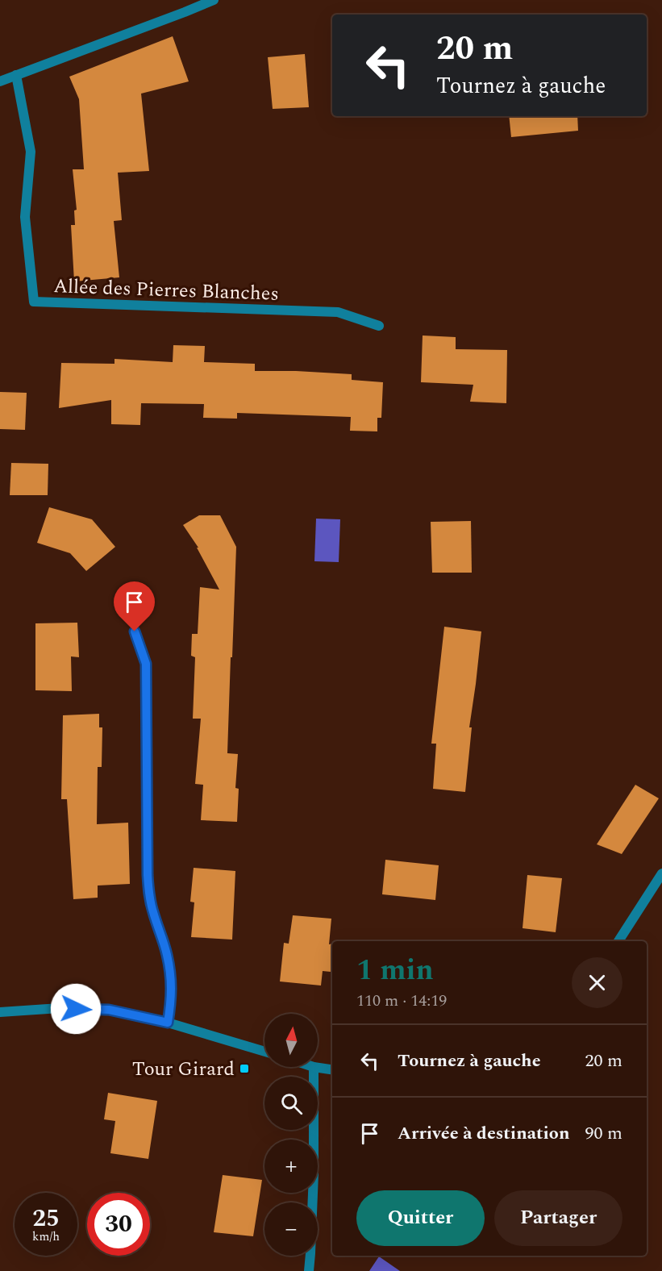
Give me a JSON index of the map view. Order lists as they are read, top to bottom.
{
  "streets": {
    "street": ["Allée des Pierres Blanches"]
  },
  "places": {
    "transit": ["Tour Girard"]
  },
  "north": "top",
  "page": {
    "turn": ["20 m", "Tournez à gauche"],
    "heading": ["1 min", "110 m · 14:19"],
    "map_buttons": ["+", "−"],
    "list": [
      {
        "name": "Tournez à gauche",
        "value": "20 m"
      },
      {
        "name": "Arrivée à destination",
        "value": "90 m"
      }
    ],
    "buttons": ["Quitter", "Partager"],
    "speed": "25 km/h",
    "limit": "30"
  }
}
